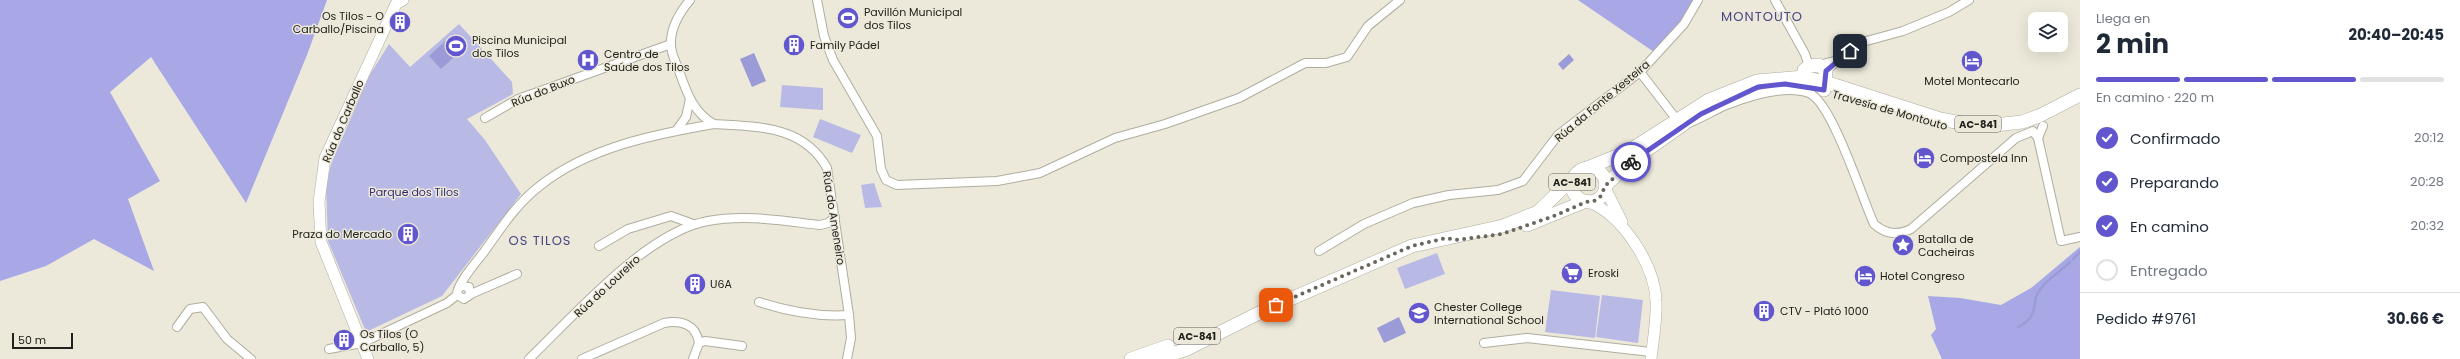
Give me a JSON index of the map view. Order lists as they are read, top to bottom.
{
  "streets": {
    "main road": ["Travesía de Montouto", "AC-841"],
    "street": [
      "Rúa do Buxo",
      "Rúa da Fonte Xesteira",
      "Rúa do Carballo",
      "Rúa do Ameneiro",
      "Rúa do Loureiro"
    ]
  },
  "crossings": [
    ["Travesía de Montouto", "AC-841"],
    ["Rúa do Ameneiro", "Rúa do Loureiro"]
  ],
  "districts": ["MONTOUTO", "OS TILOS"],
  "parks": ["Parque dos Tilos"],
  "places": {
    "sports": ["Pavillón Municipal dos Tilos", "Piscina Municipal dos Tilos"],
    "building": [
      "Os Tilos - O Carballo/Piscina",
      "Family Pádel",
      "Praza do Mercado",
      "U6A",
      "CTV - Plató 1000",
      "Os Tilos (O Carballo, 5)"
    ],
    "hospital": ["Centro de Saúde dos Tilos"],
    "hotel": ["Motel Montecarlo", "Compostela Inn", "Hotel Congreso"],
    "place": ["Batalla de Cacheiras"],
    "supermarket": ["Eroski"],
    "school or university": ["Chester College International School"]
  },
  "scale_bar": "50 m",
  "page": {
    "heading": ["2 min", "Llega en", "20:40–20:45"],
    "panel": ["Pedido #9761", "30.66 €"],
    "bar": "En camino · 220 m",
    "list": [
      ["Confirmado", "20:12"],
      ["Preparando", "20:28"],
      ["En camino", "20:32"],
      "Entregado"
    ],
    "scale": "50 m"
  }
}
